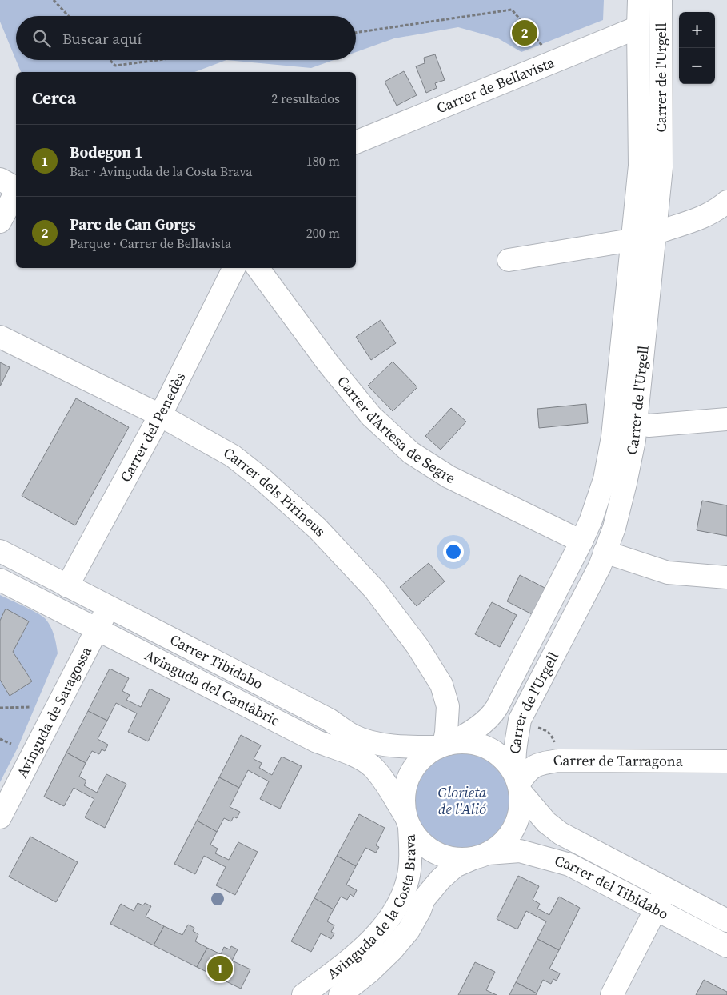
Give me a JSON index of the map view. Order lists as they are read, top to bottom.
{
  "streets": {
    "street": [
      "Carrer de l'Urgell",
      "Carrer de Bellavista",
      "Carrer del Penedès",
      "Carrer d'Artesa de Segre",
      "Carrer dels Pirineus",
      "Carrer Tibidabo",
      "Avinguda del Cantàbric",
      "Avinguda de Saragossa",
      "Carrer de Tarragona",
      "Carrer del Tibidabo",
      "Avinguda de la Costa Brava"
    ]
  },
  "crossings": [
    ["Carrer de l'Urgell", "Carrer de Bellavista"],
    ["Carrer de l'Urgell", "Carrer d'Artesa de Segre"],
    ["Carrer de l'Urgell", "Carrer dels Pirineus"],
    ["Carrer de l'Urgell", "Carrer Tibidabo"],
    ["Carrer de l'Urgell", "Avinguda del Cantàbric"],
    ["Carrer de l'Urgell", "Carrer de Tarragona"],
    ["Carrer de l'Urgell", "Carrer del Tibidabo"],
    ["Carrer de l'Urgell", "Avinguda de la Costa Brava"],
    ["Carrer del Penedès", "Carrer dels Pirineus"],
    ["Carrer del Penedès", "Carrer Tibidabo"],
    ["Carrer dels Pirineus", "Carrer Tibidabo"],
    ["Carrer dels Pirineus", "Avinguda del Cantàbric"],
    ["Carrer dels Pirineus", "Carrer de Tarragona"],
    ["Carrer dels Pirineus", "Carrer del Tibidabo"],
    ["Carrer dels Pirineus", "Avinguda de la Costa Brava"],
    ["Carrer Tibidabo", "Avinguda del Cantàbric"],
    ["Carrer Tibidabo", "Avinguda de Saragossa"],
    ["Carrer Tibidabo", "Carrer de Tarragona"],
    ["Carrer Tibidabo", "Carrer del Tibidabo"],
    ["Carrer Tibidabo", "Avinguda de la Costa Brava"],
    ["Avinguda del Cantàbric", "Avinguda de Saragossa"],
    ["Avinguda del Cantàbric", "Carrer de Tarragona"],
    ["Avinguda del Cantàbric", "Carrer del Tibidabo"],
    ["Avinguda del Cantàbric", "Avinguda de la Costa Brava"],
    ["Carrer de Tarragona", "Carrer del Tibidabo"],
    ["Carrer de Tarragona", "Avinguda de la Costa Brava"],
    ["Carrer del Tibidabo", "Avinguda de la Costa Brava"]
  ],
  "parks": ["Glorieta de l'Alió"],
  "page": {
    "map_buttons": ["+", "−"],
    "search": "Buscar aquí",
    "pins": ["2", "1"],
    "heading": ["Cerca", "2 resultados"],
    "list": [
      {
        "mark": "1",
        "name": "Bodegon 1",
        "note": "Bar · Avinguda de la Costa Brava",
        "value": "180 m"
      },
      {
        "mark": "2",
        "name": "Parc de Can Gorgs",
        "note": "Parque · Carrer de Bellavista",
        "value": "200 m"
      }
    ]
  }
}
